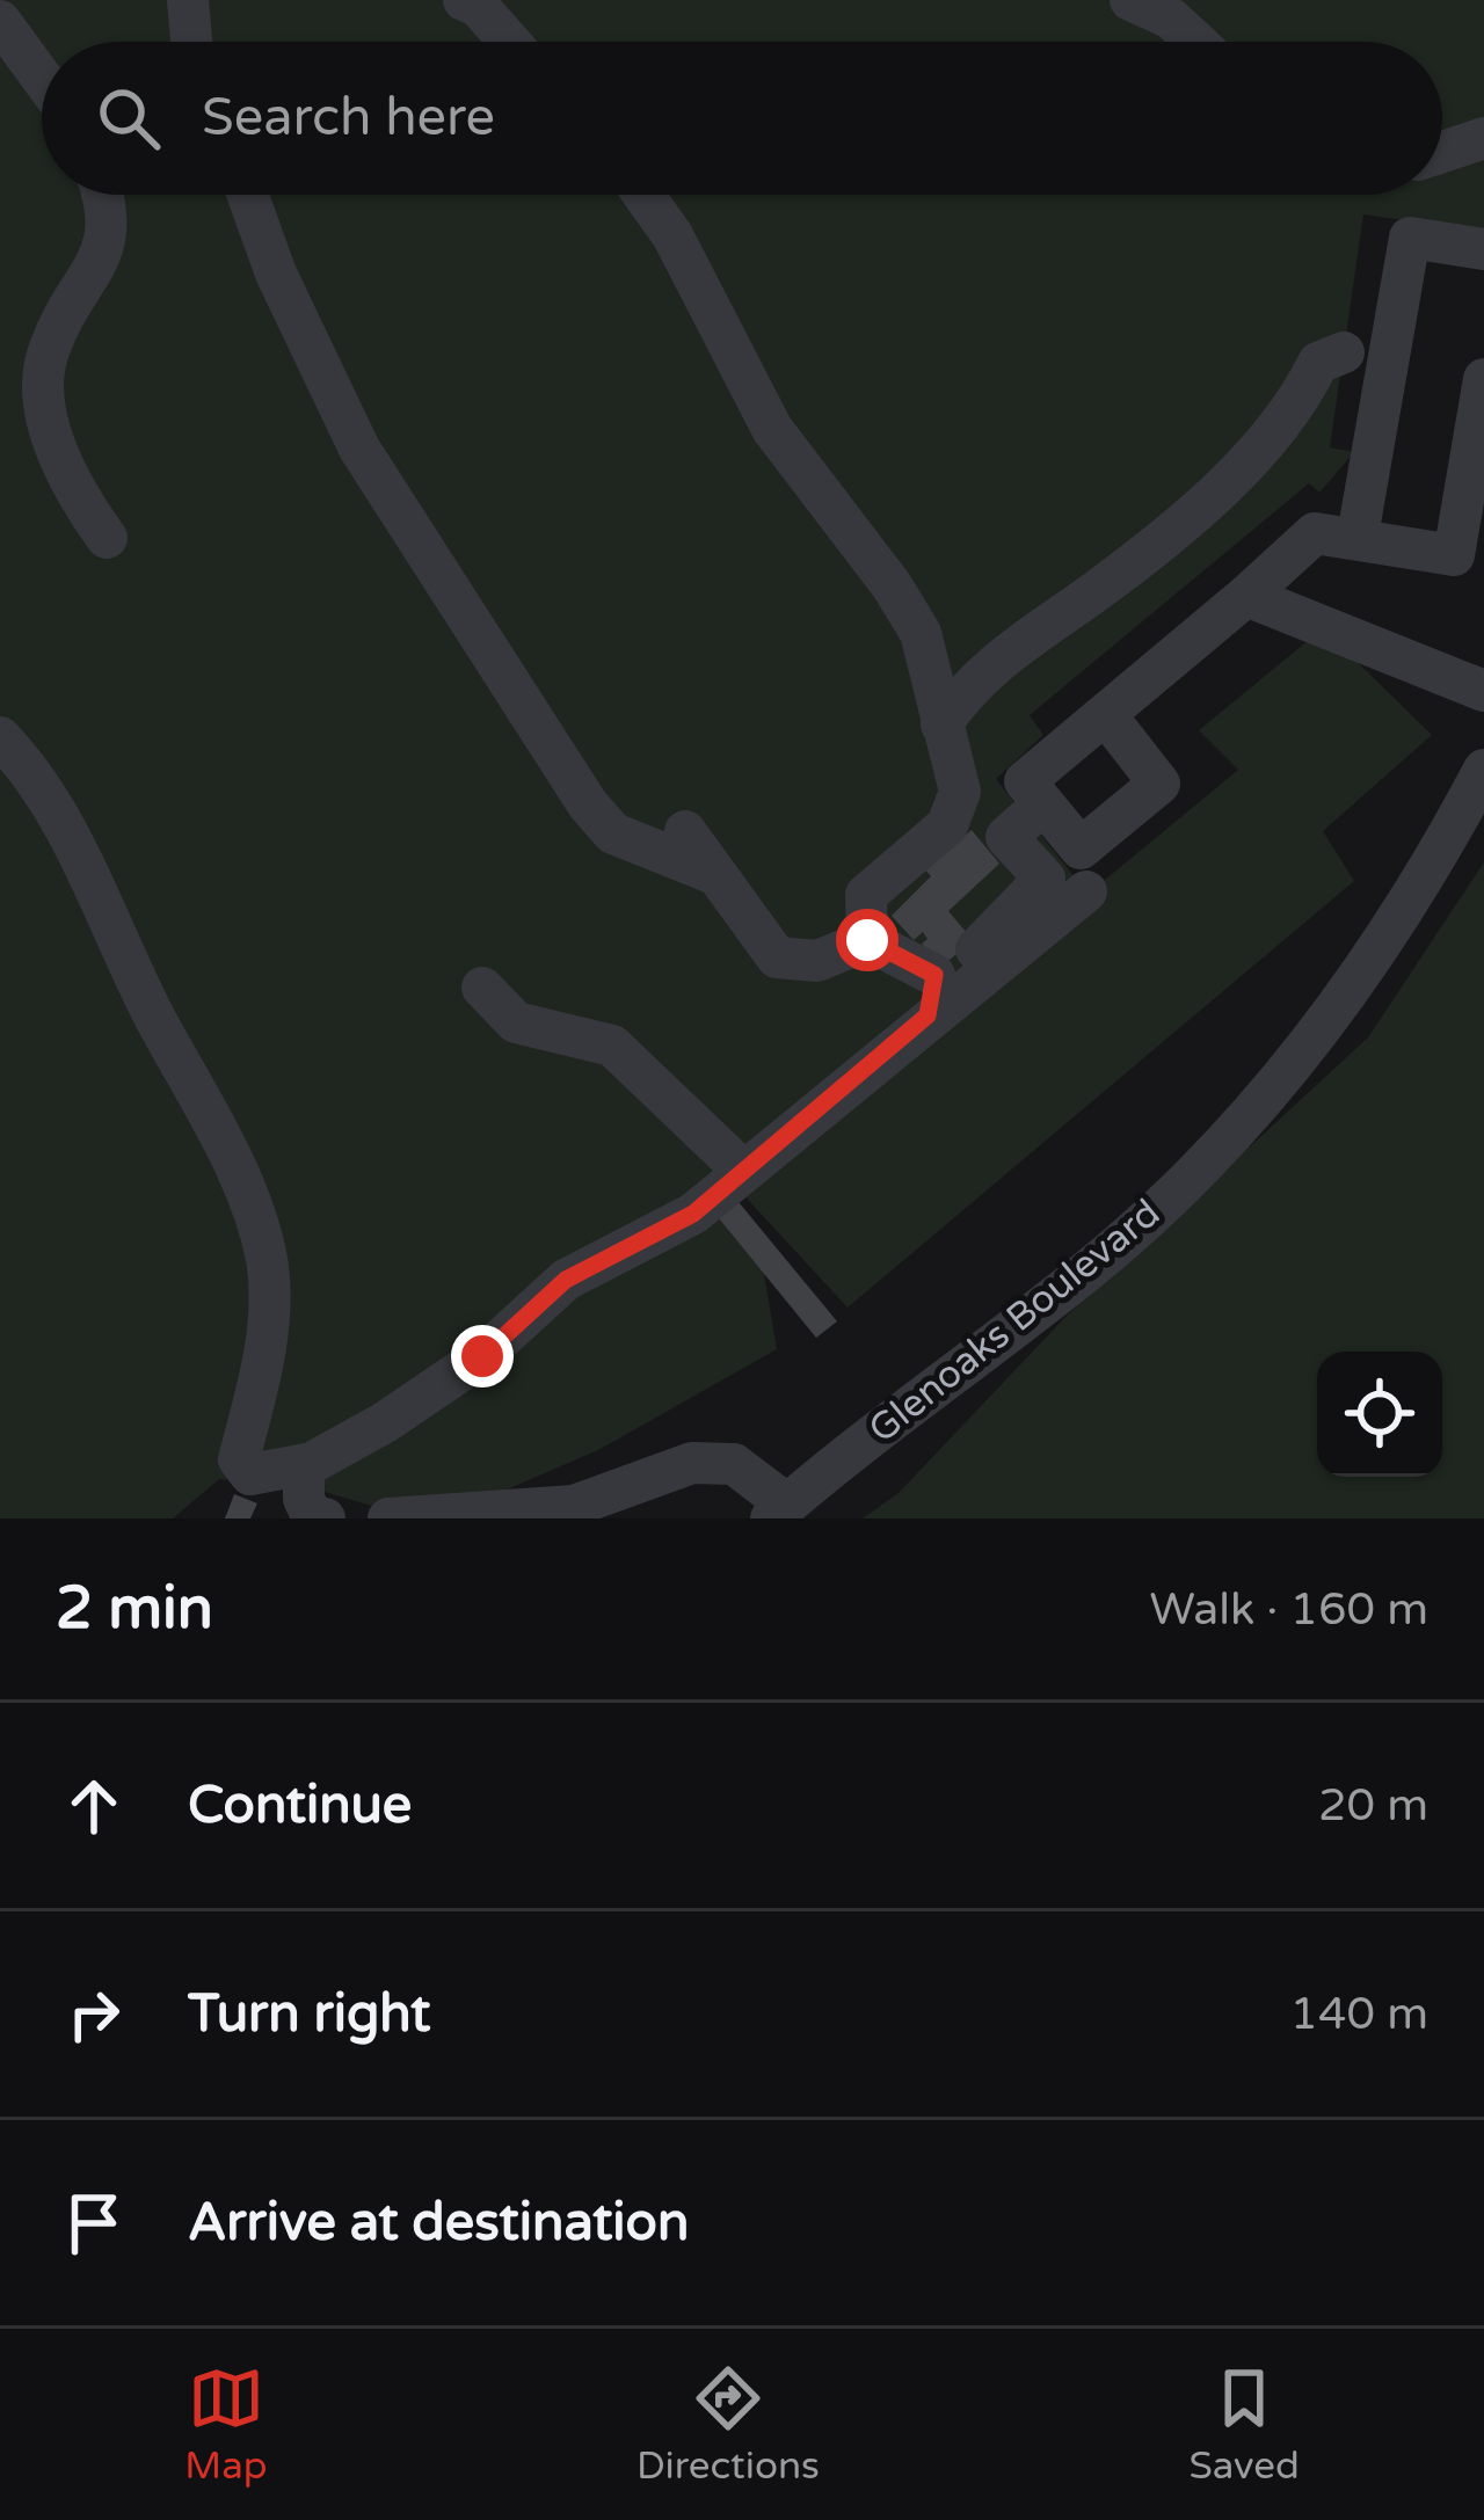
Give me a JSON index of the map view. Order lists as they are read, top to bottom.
{
  "streets": {
    "street": ["Glenoaks Boulevard"]
  },
  "page": {
    "search": "Search here",
    "heading": ["2 min", "Walk · 160 m"],
    "list": [
      ["Continue", "20 m"],
      ["Turn right", "140 m"],
      "Arrive at destination"
    ],
    "nav": ["Map", "Directions", "Saved"]
  }
}
